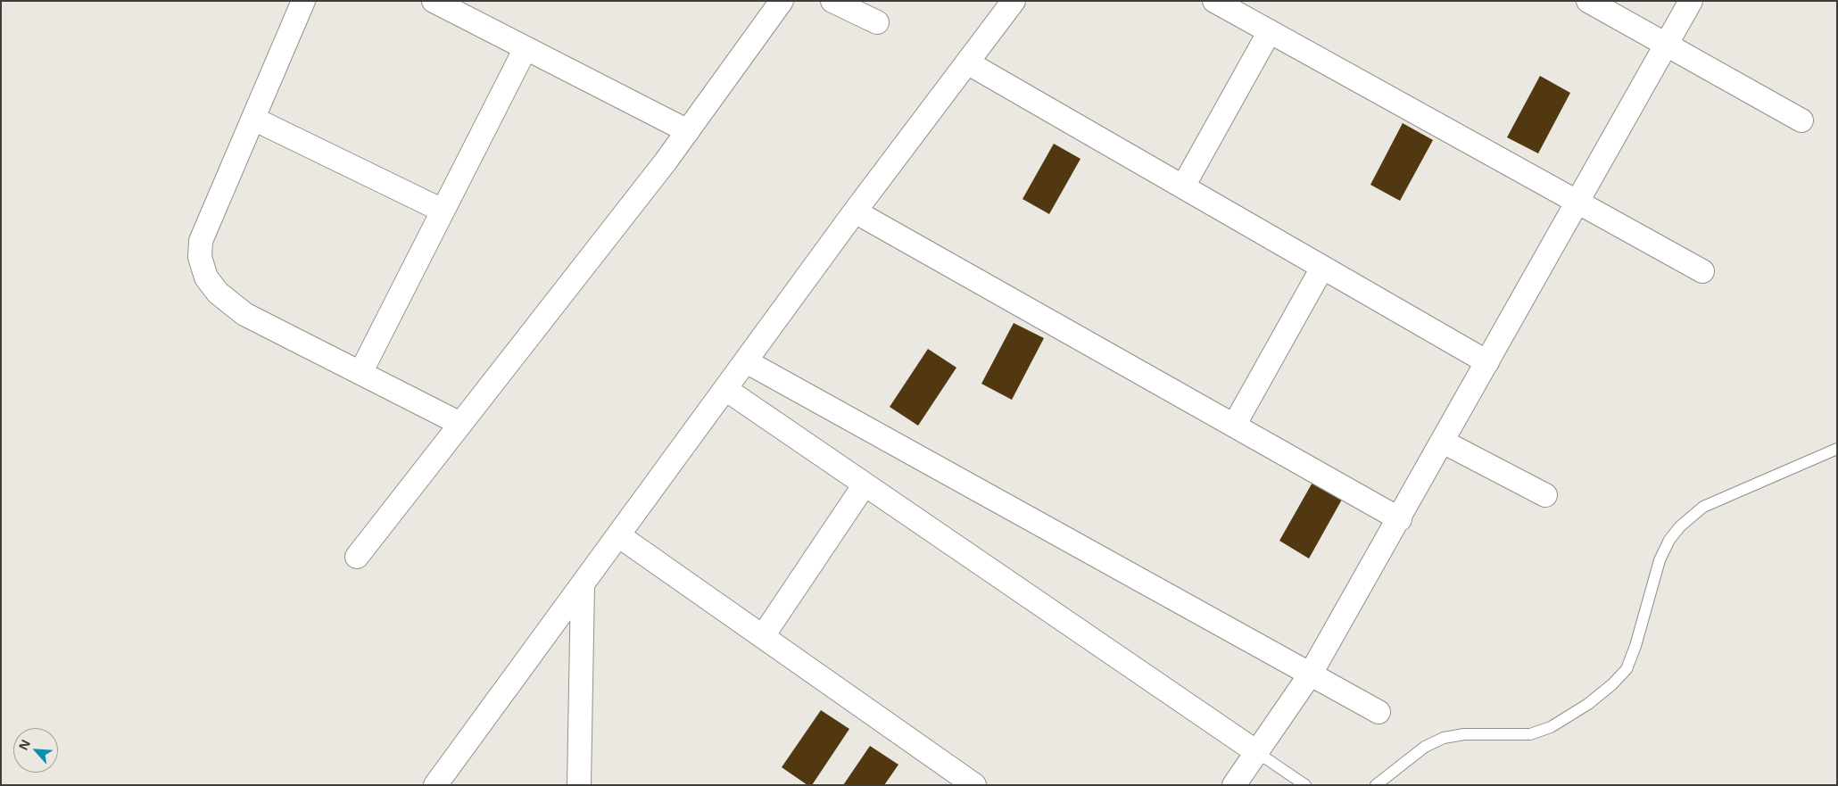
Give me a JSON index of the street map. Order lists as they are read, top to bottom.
{
  "north": "top left"
}
